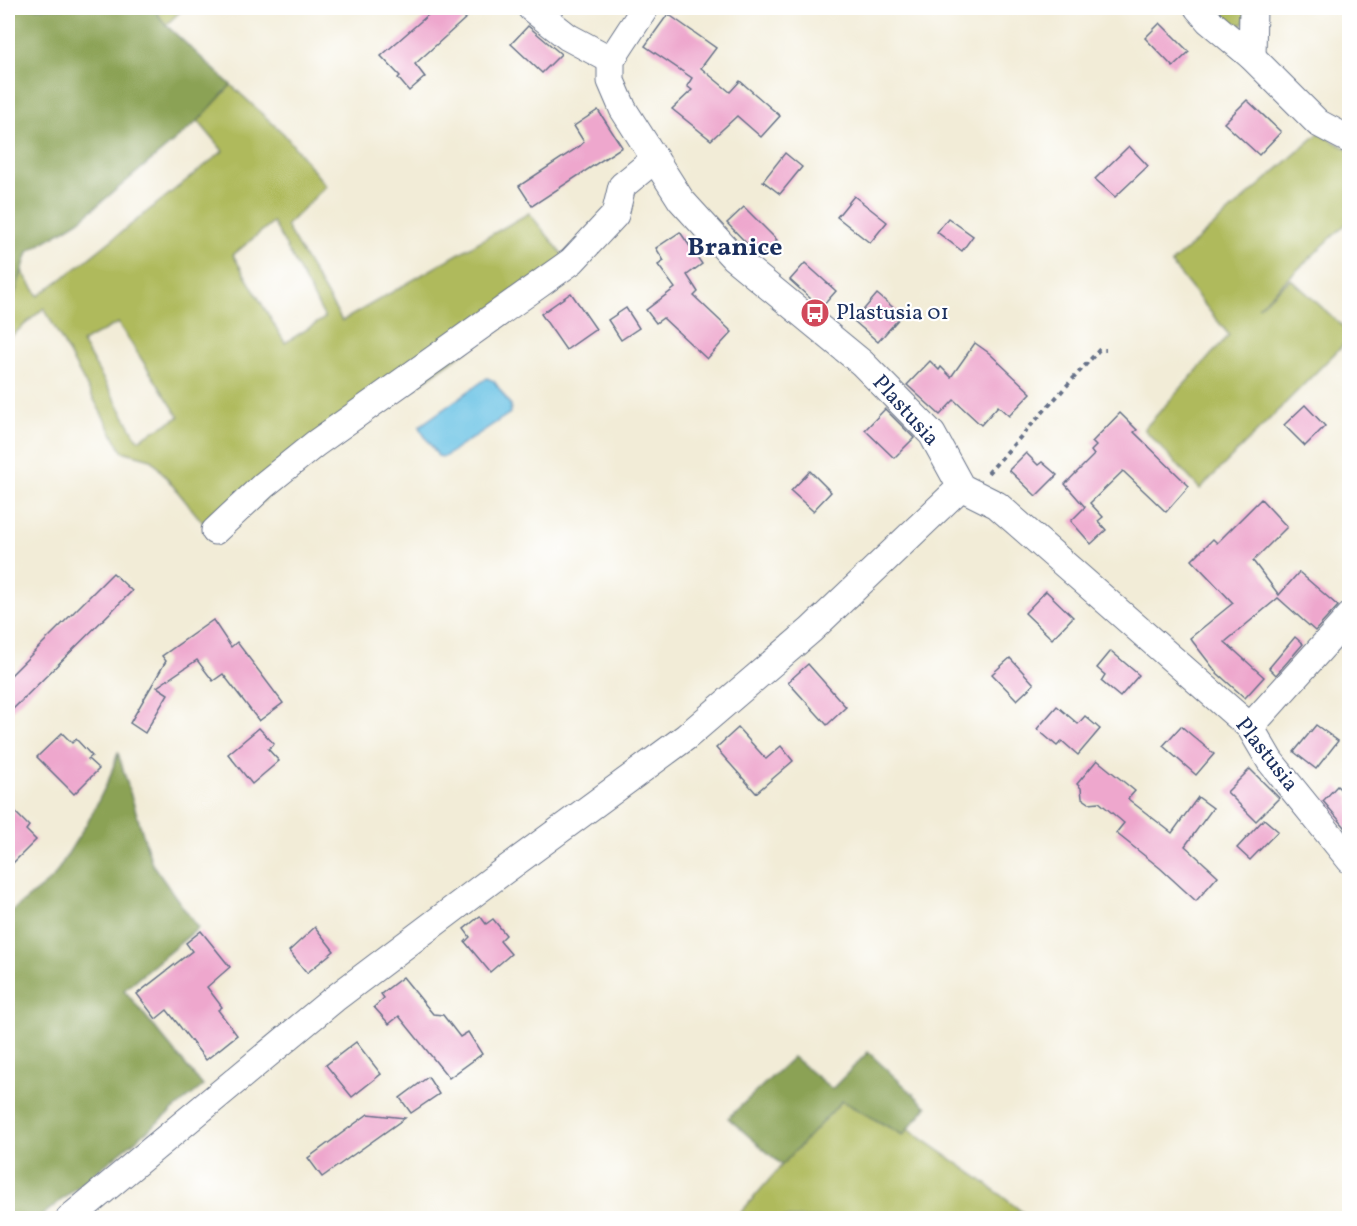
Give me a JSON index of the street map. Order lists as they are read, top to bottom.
{
  "streets": {
    "street": ["Plastusia"]
  },
  "districts": ["Branice"],
  "places": {
    "bus stop": ["Plastusia 01"]
  }
}
